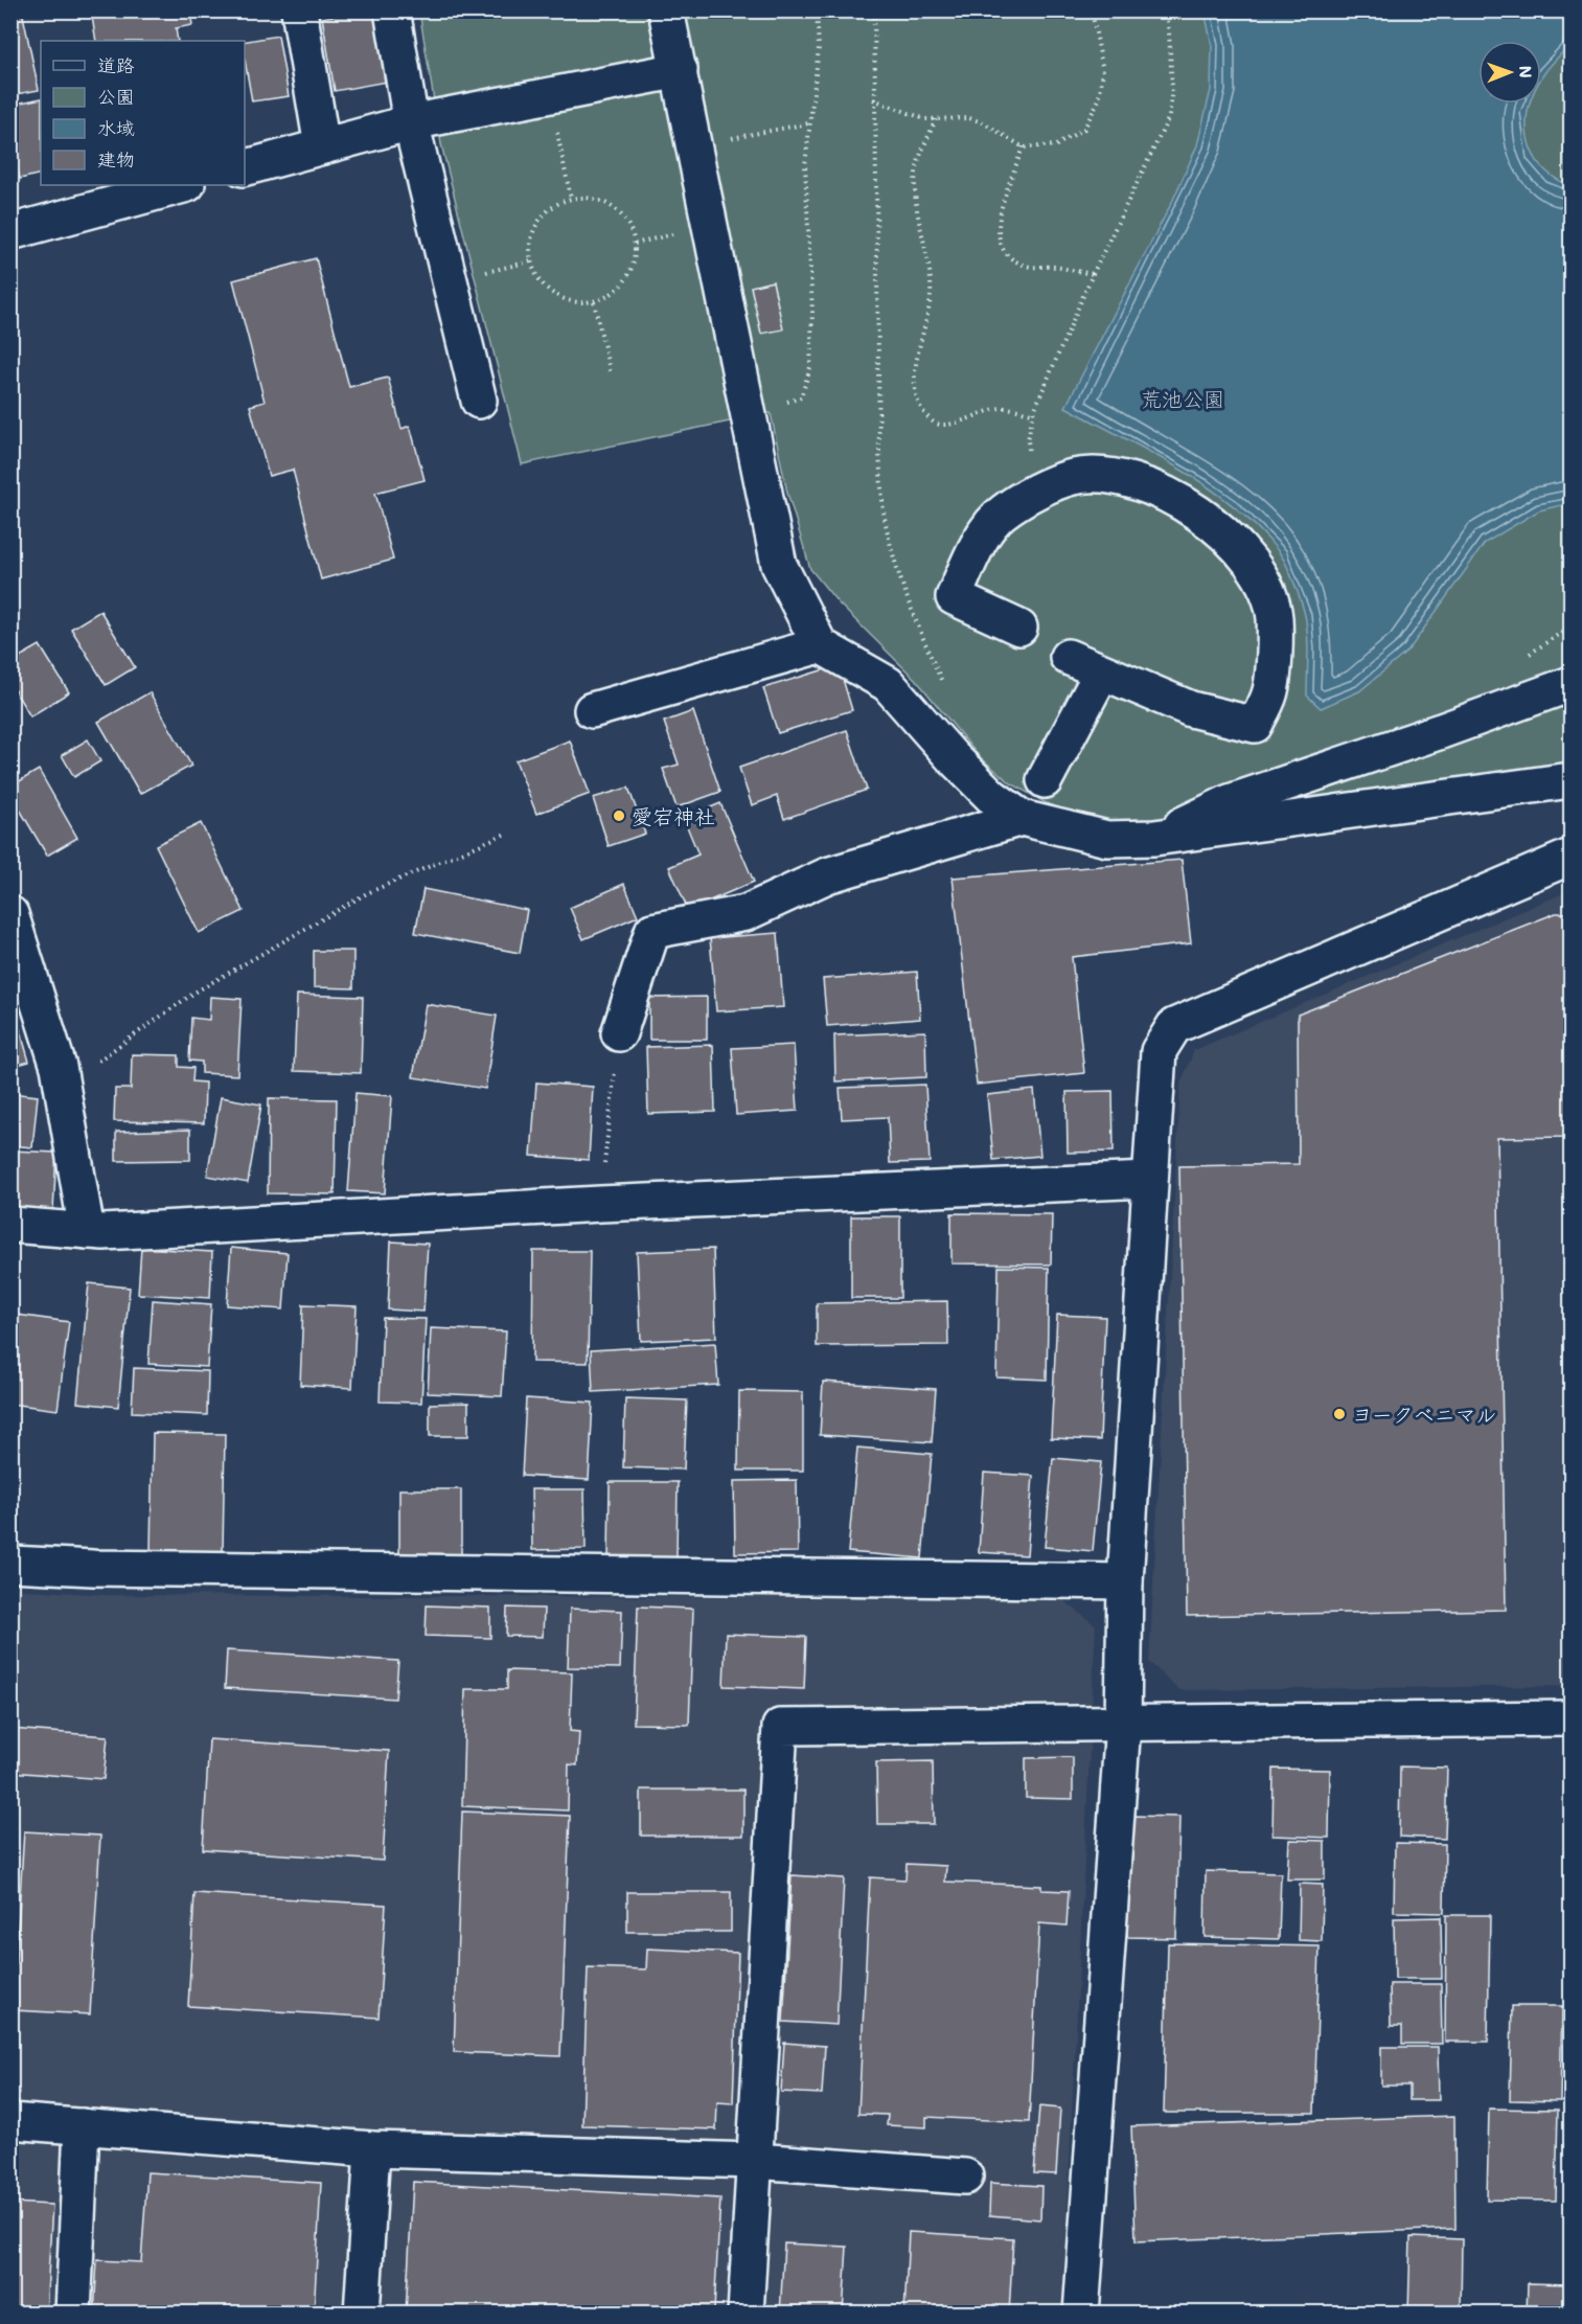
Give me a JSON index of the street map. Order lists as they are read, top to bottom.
{
  "parks": ["荒池公園"],
  "places": ["愛宕神社", "ヨークベニマル"],
  "legend": [
    "道路",
    "公園",
    "水域",
    "建物"
  ],
  "north": "right"
}
